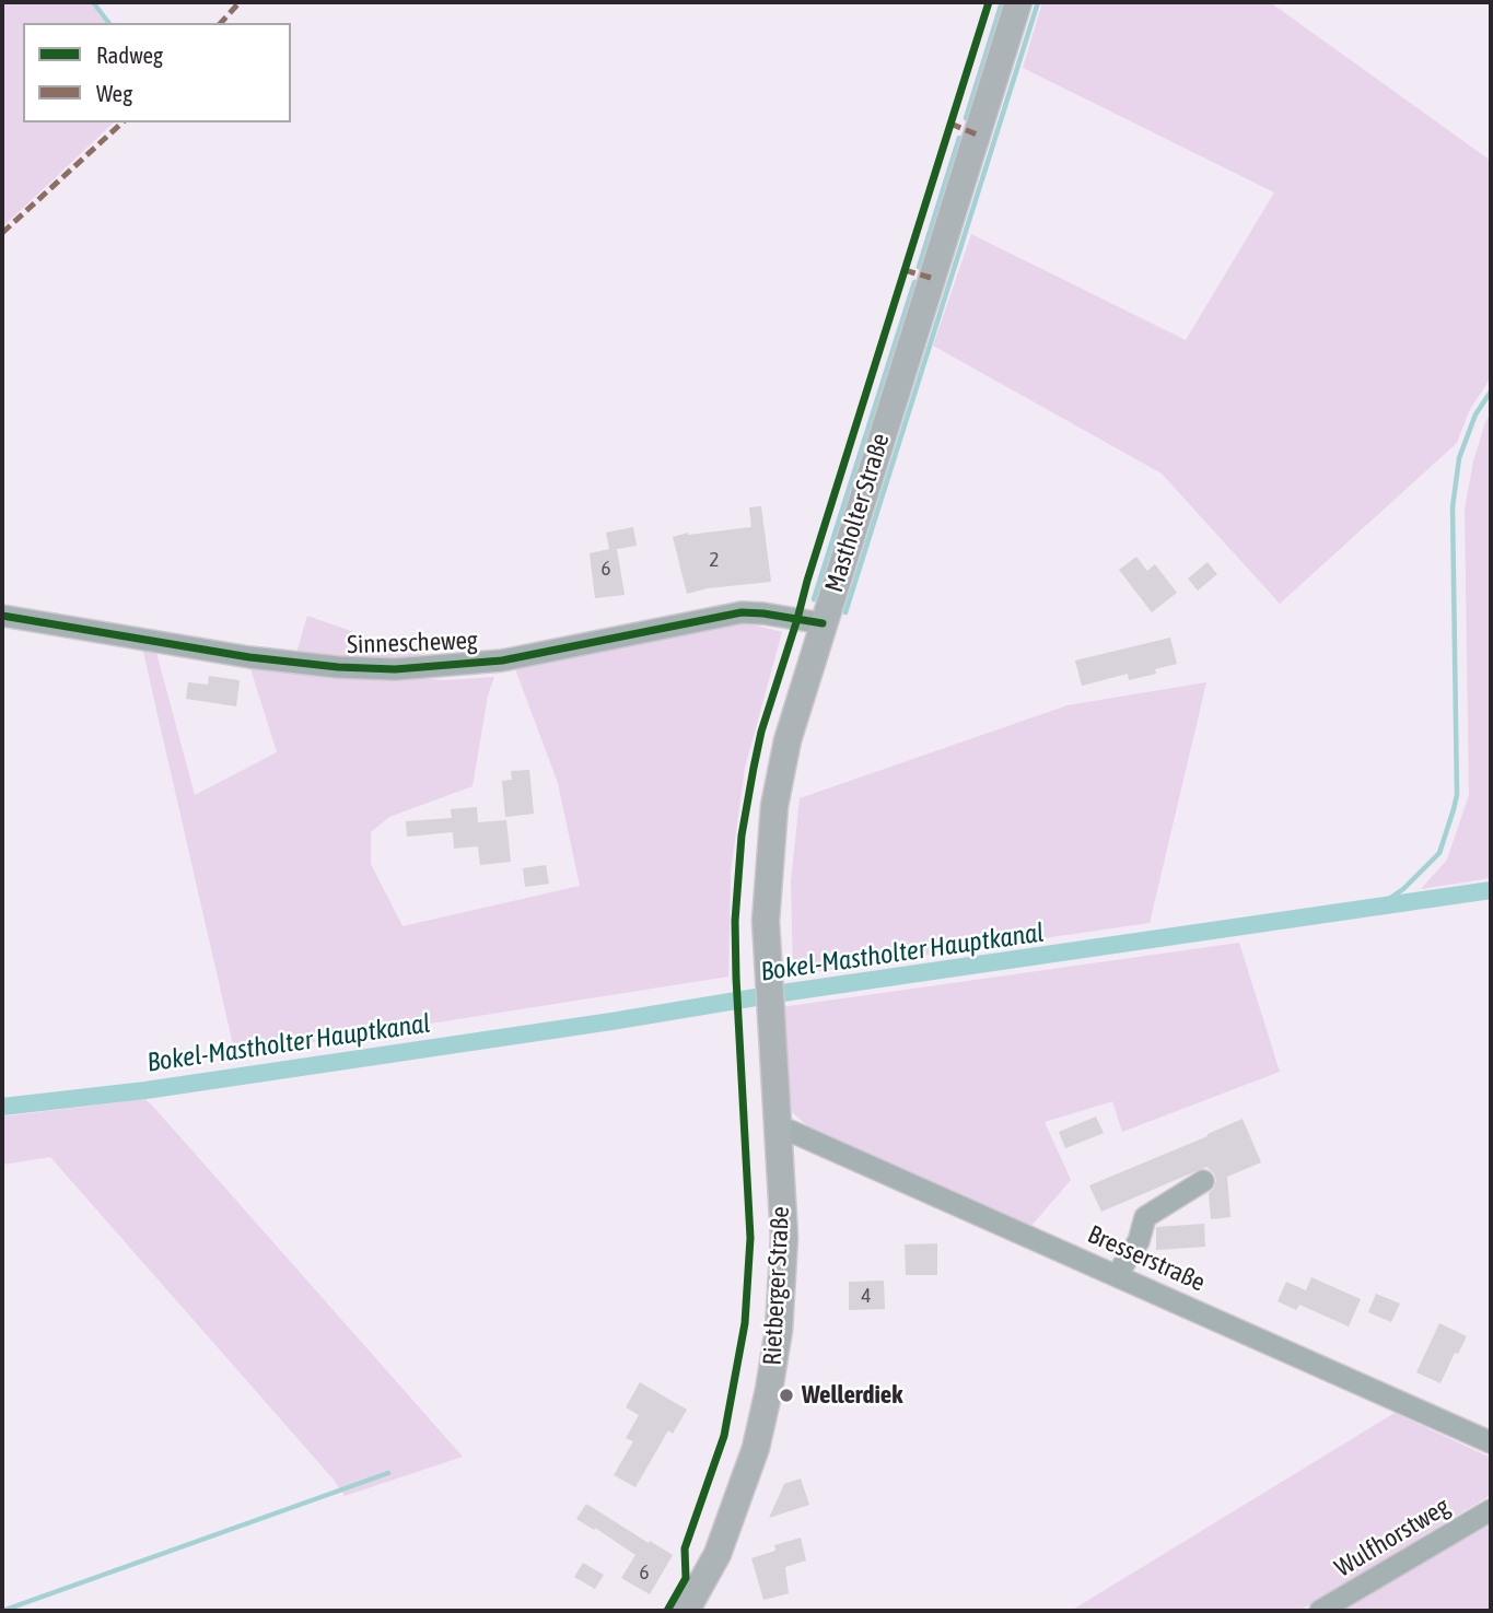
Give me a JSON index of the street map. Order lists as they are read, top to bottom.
{
  "streets": {
    "main road": ["Mastholter Straße", "Rietberger Straße"],
    "street": ["Sinnescheweg", "Bresserstraße", "Wulfhorstweg"]
  },
  "crossings": [
    ["Mastholter Straße", "Sinnescheweg"],
    ["Mastholter Straße", "Bresserstraße"],
    ["Mastholter Straße", "Rietberger Straße"],
    ["Bresserstraße", "Rietberger Straße"]
  ],
  "water": ["Bokel-Mastholter Hauptkanal"],
  "places": ["Wellerdiek"],
  "house_numbers": [
    "2",
    "6",
    "4",
    "6"
  ],
  "legend": ["Radweg", "Weg"]
}
